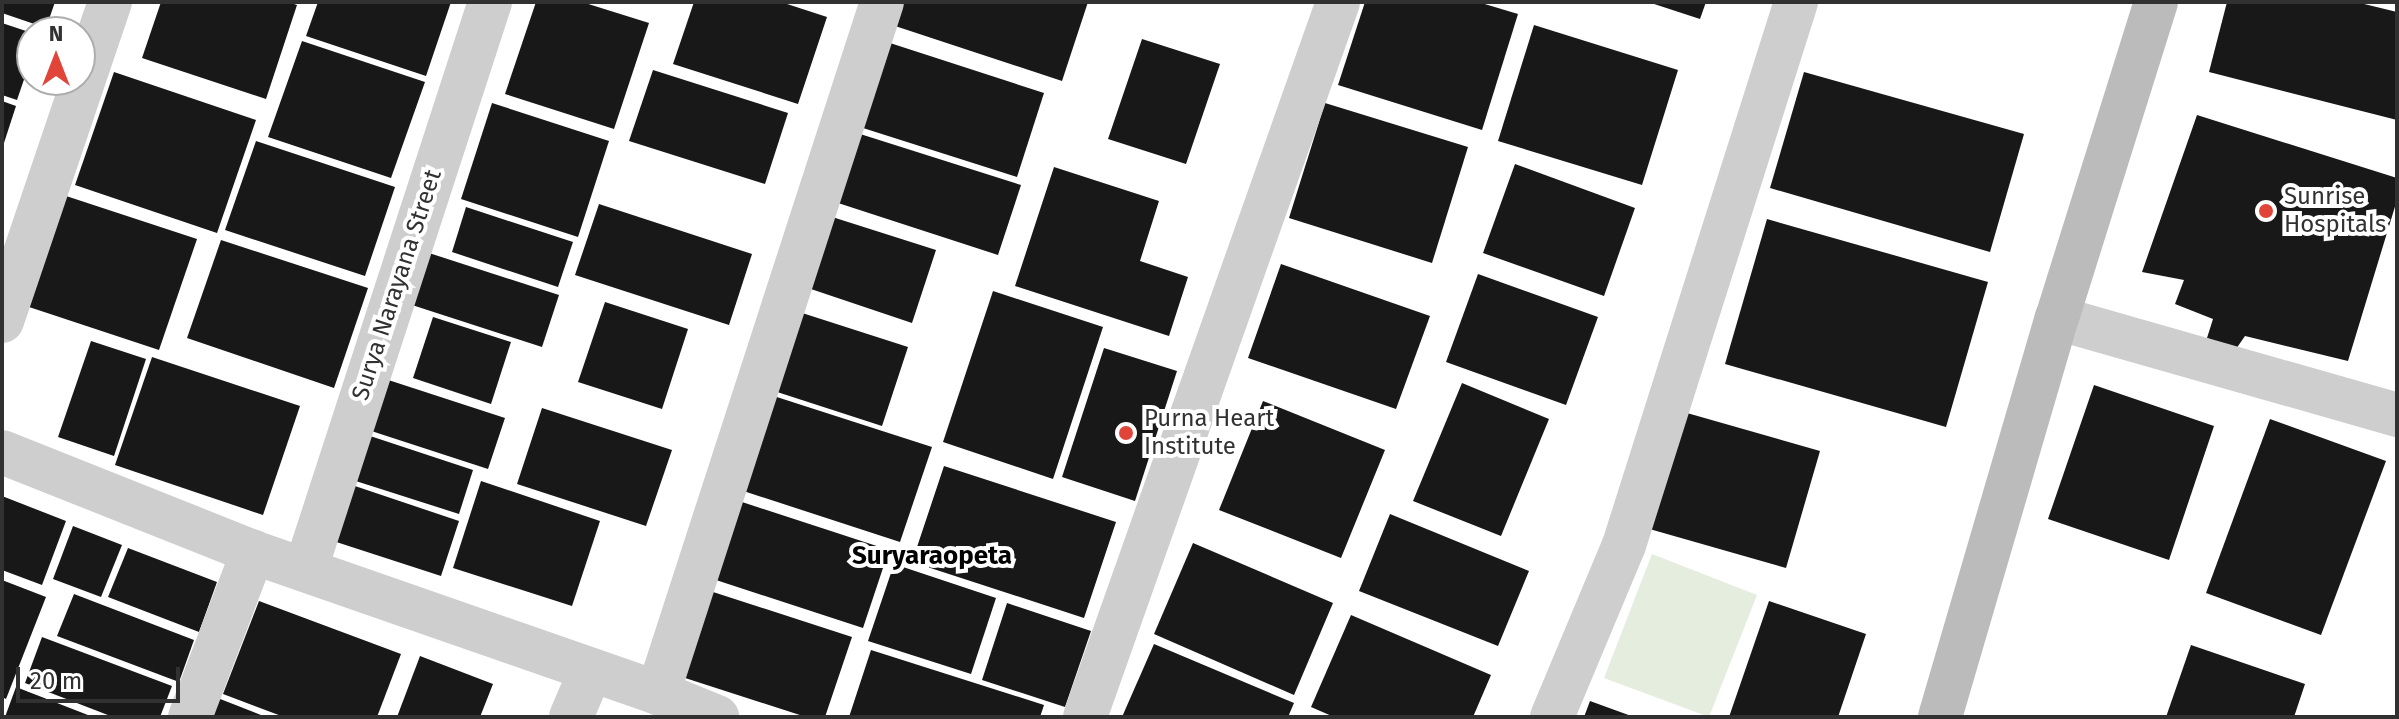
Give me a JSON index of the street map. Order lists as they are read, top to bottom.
{
  "streets": {
    "street": ["Surya Narayana Street"]
  },
  "districts": ["Suryaraopeta"],
  "places": ["Sunrise Hospitals", "Purna Heart Institute"],
  "scale_bar": "20 m",
  "north": "top"
}
